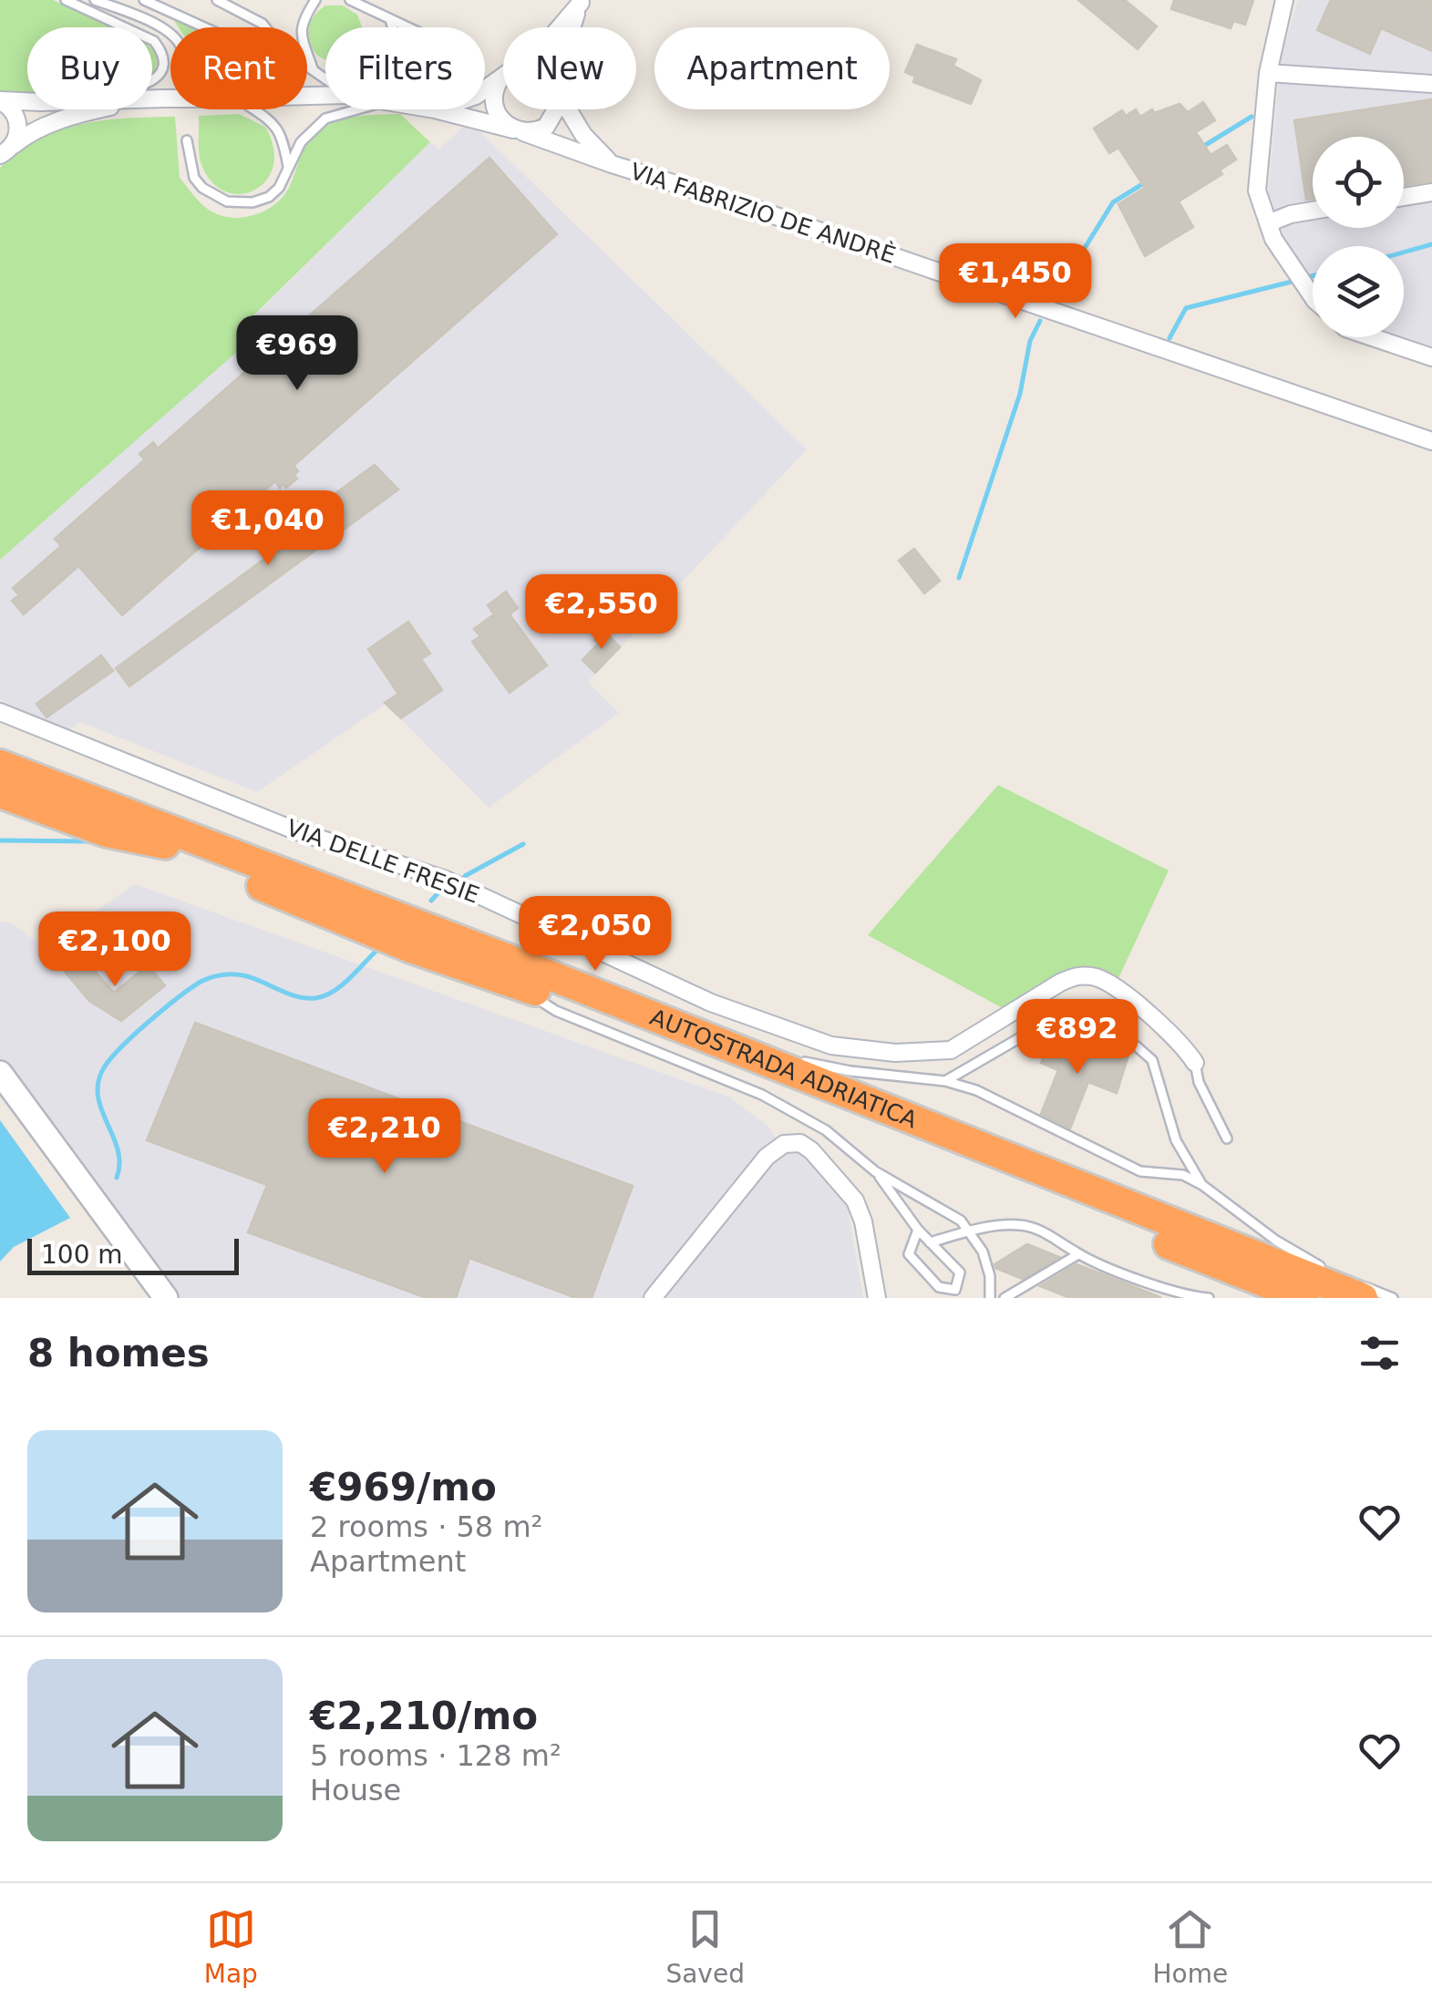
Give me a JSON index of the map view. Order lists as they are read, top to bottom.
{
  "streets": {
    "highway": ["AUTOSTRADA ADRIATICA"],
    "street": ["VIA FABRIZIO DE ANDRÈ", "VIA DELLE FRESIE"]
  },
  "scale_bar": "100 m",
  "page": {
    "chip": [
      "Buy",
      "Rent",
      "Filters",
      "New",
      "Apartment"
    ],
    "price": [
      "€1,450",
      "€969",
      "€1,040",
      "€2,550",
      "€2,050",
      "€2,100",
      "€892",
      "€2,210"
    ],
    "scale": "100 m",
    "heading": "8 homes",
    "list": [
      {
        "name": "€969/mo",
        "note": "2 rooms · 58 m² · Apartment"
      },
      {
        "name": "€2,210/mo",
        "note": "5 rooms · 128 m² · House"
      }
    ],
    "tabs": ["Map", "Saved", "Home"]
  }
}
